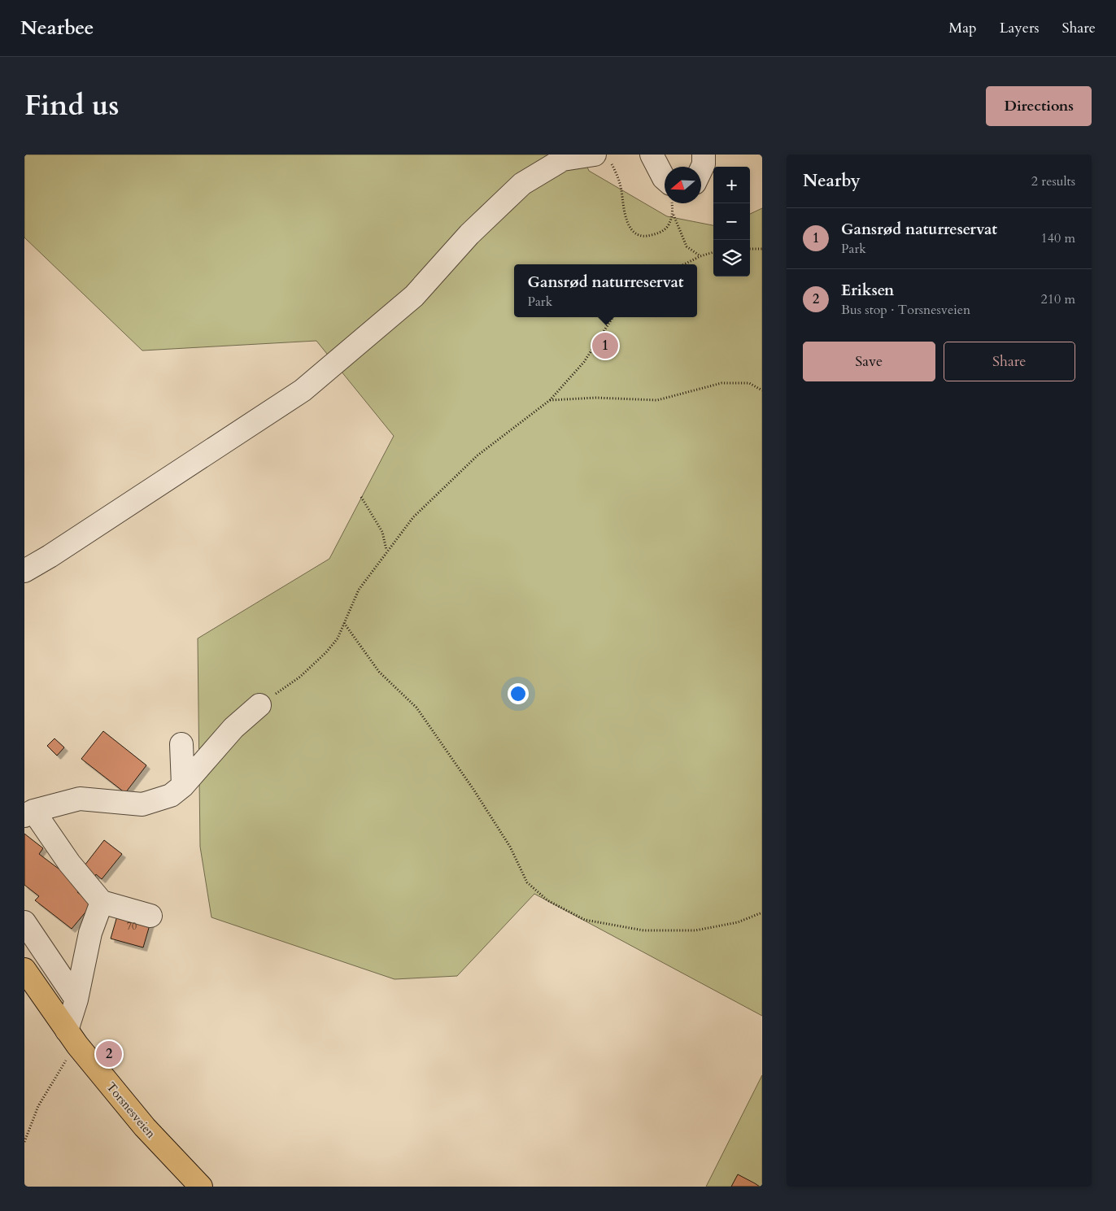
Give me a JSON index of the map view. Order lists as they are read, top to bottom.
{
  "streets": {
    "main road": ["Torsnesveien"]
  },
  "house_numbers": ["70"],
  "north": "left",
  "page": {
    "header": "Nearbee",
    "nav": ["Map", "Layers", "Share"],
    "title": "Find us",
    "buttons": [
      "Directions",
      ["Save", "Share"]
    ],
    "heading": ["Nearby", "2 results"],
    "map_buttons": ["+", "−"],
    "list": [
      {
        "mark": "1",
        "name": "Gansrød naturreservat",
        "note": "Park",
        "value": "140 m"
      },
      {
        "mark": "2",
        "name": "Eriksen",
        "note": "Bus stop · Torsnesveien",
        "value": "210 m"
      }
    ],
    "popup": ["Gansrød naturreservat", "Park"],
    "pins": ["1", "2"]
  }
}
